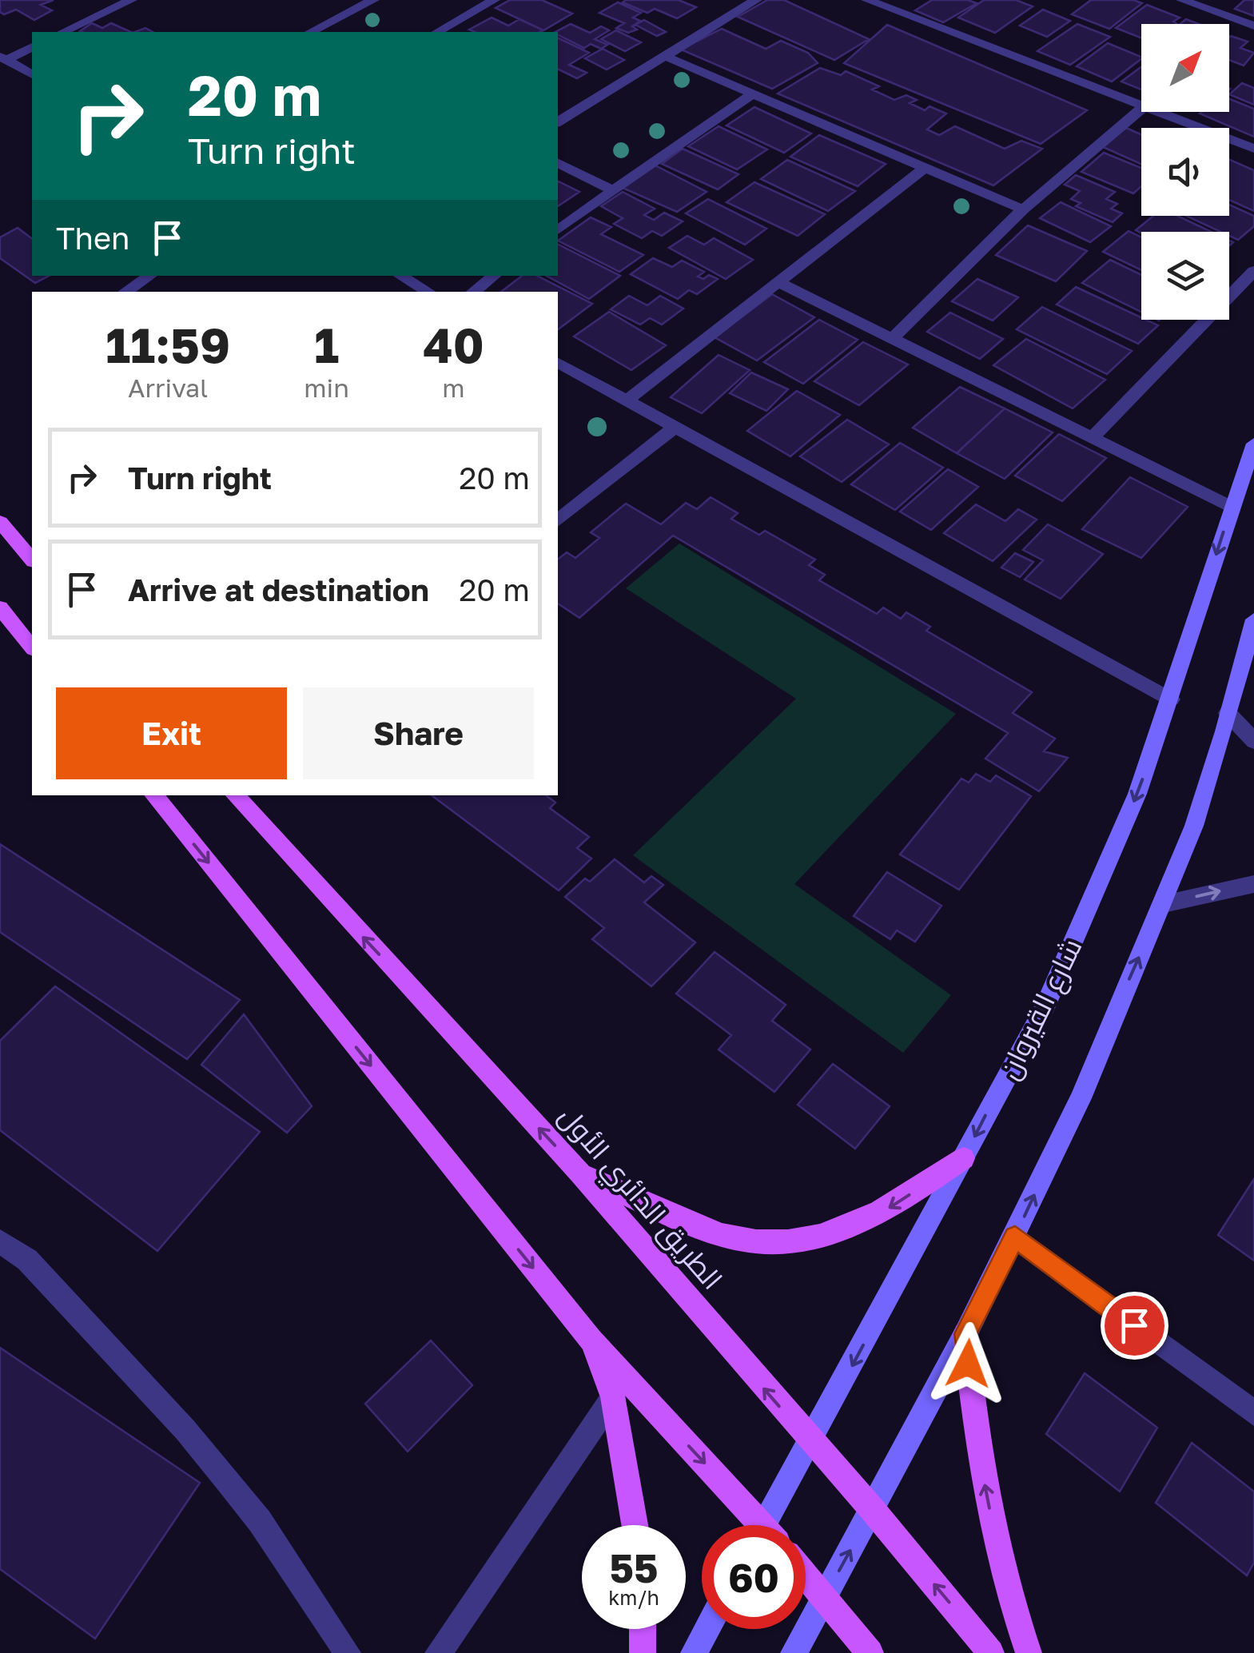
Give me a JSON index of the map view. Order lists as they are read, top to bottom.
{
  "streets": {
    "main road": ["شارع القيروان", "الطريق الدائري الأول"]
  },
  "crossings": [
    ["شارع القيروان", "الطريق الدائري الأول"]
  ],
  "north": "top right",
  "page": {
    "turn": ["20 m", "Turn right"],
    "then": "Then",
    "eta": [
      "11:59",
      "Arrival",
      "1",
      "min",
      "40",
      "m"
    ],
    "list": [
      {
        "name": "Turn right",
        "value": "20 m"
      },
      {
        "name": "Arrive at destination",
        "value": "20 m"
      }
    ],
    "buttons": ["Exit", "Share"],
    "speed": "55 km/h",
    "limit": "60"
  }
}
